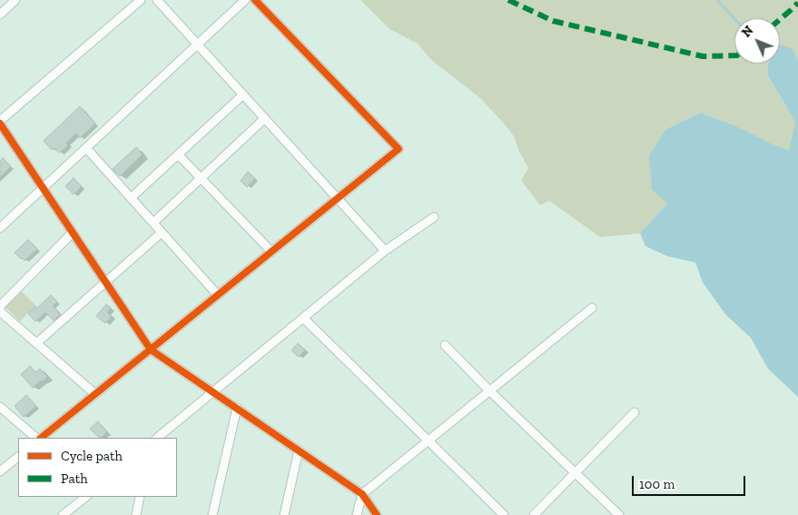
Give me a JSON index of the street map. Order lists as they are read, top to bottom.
{
  "legend": ["Cycle path", "Path"],
  "scale_bar": "100 m",
  "north": "top left"
}
